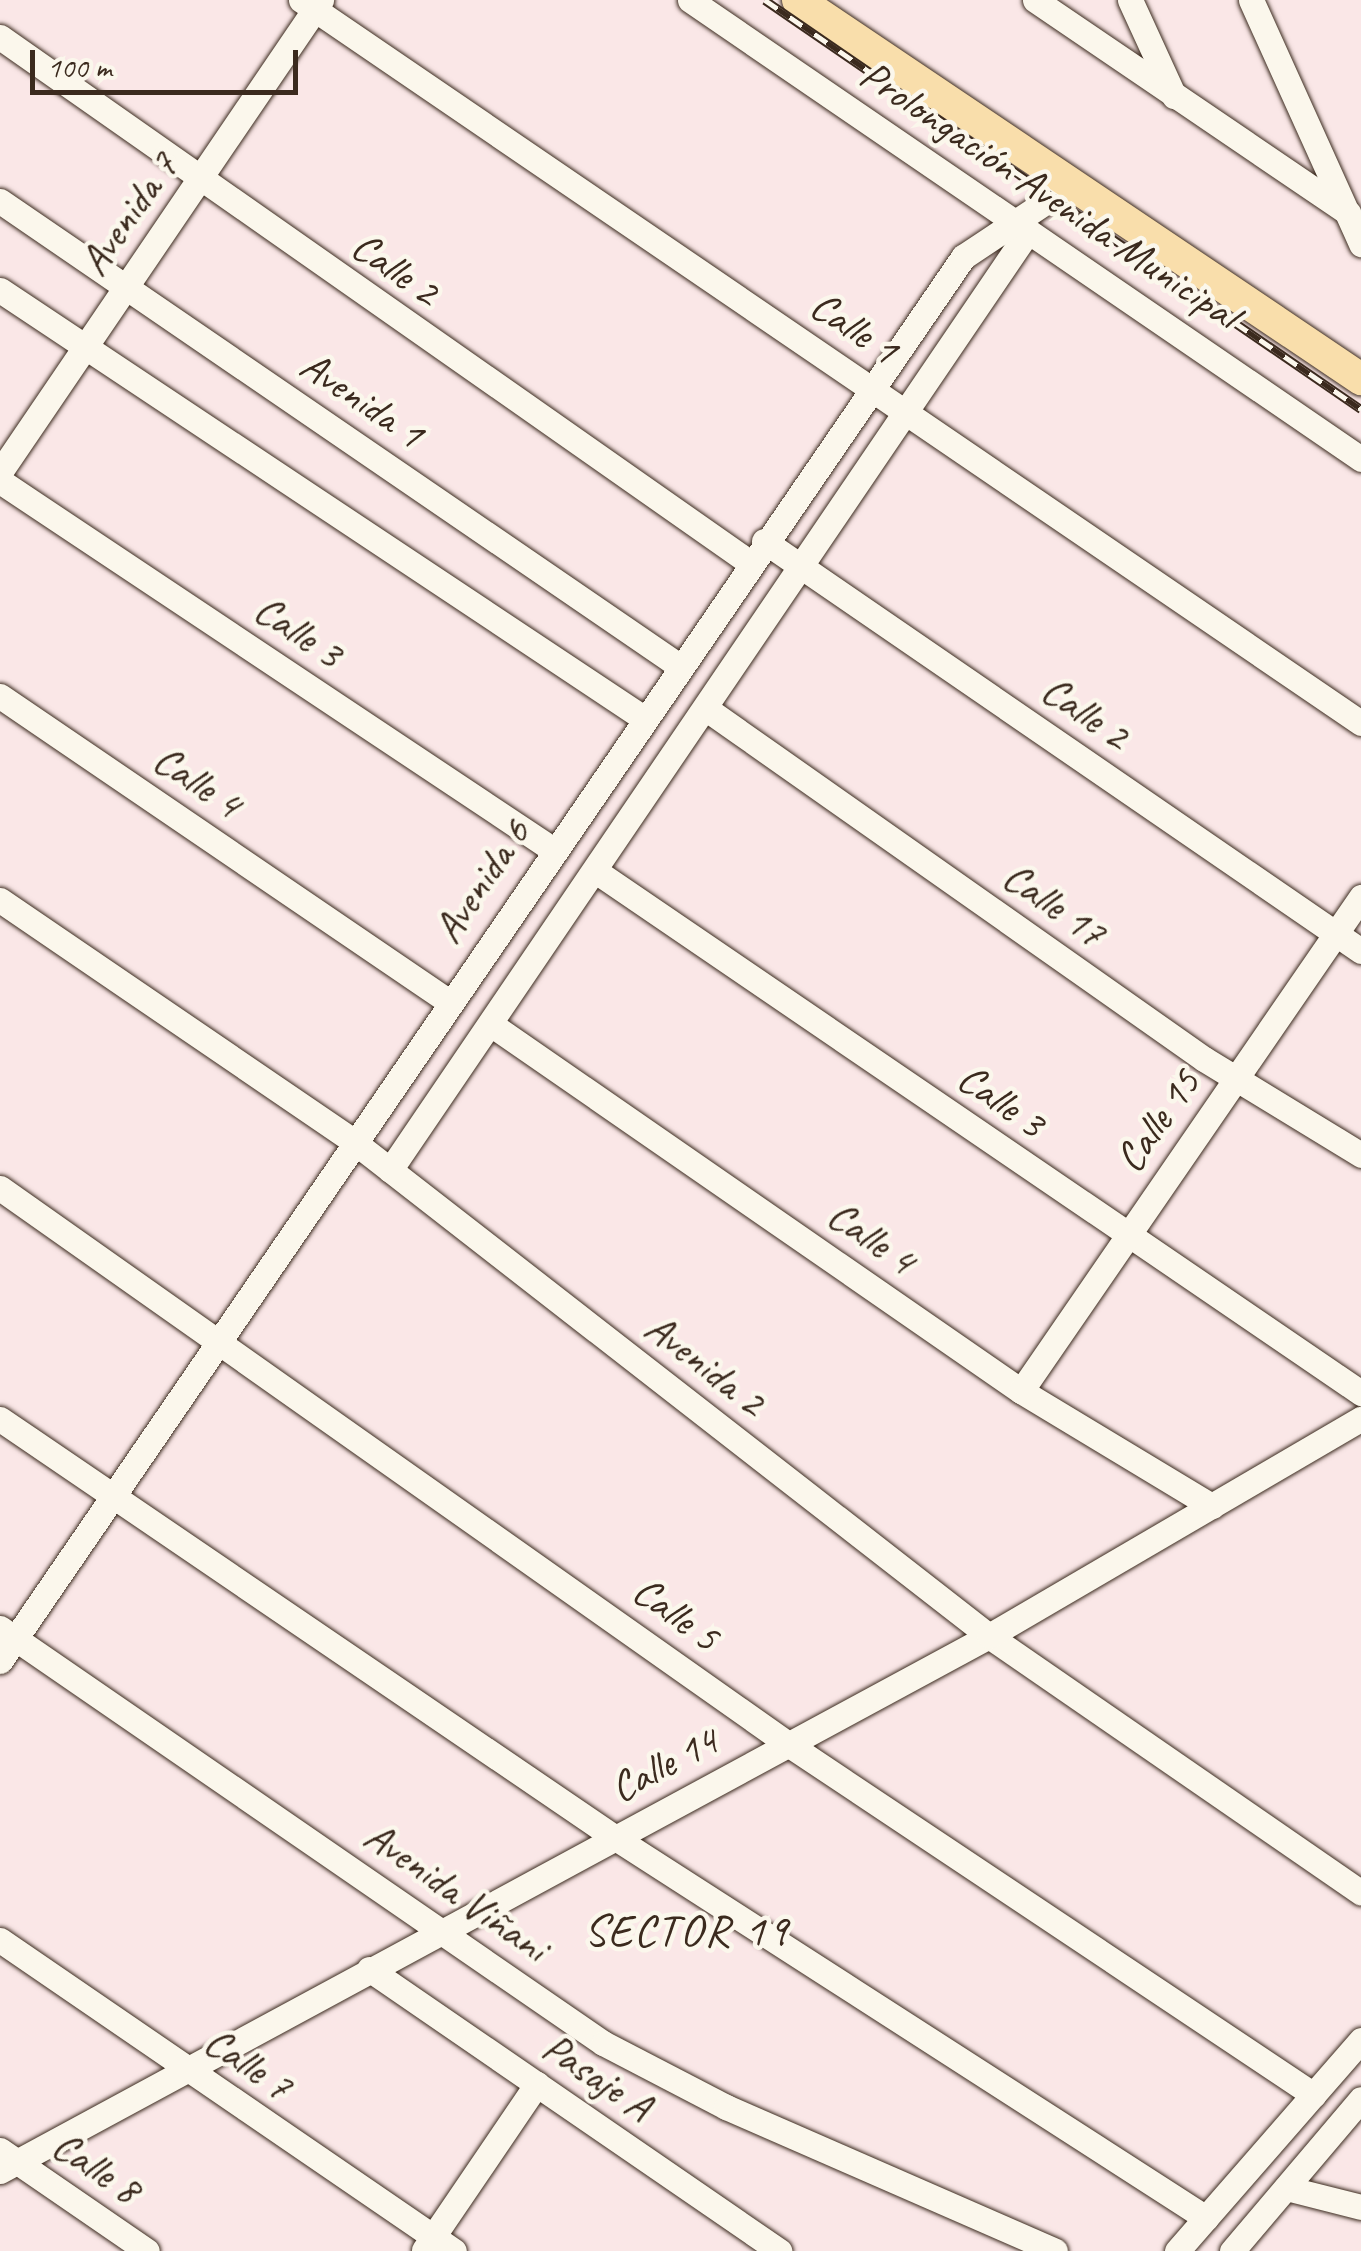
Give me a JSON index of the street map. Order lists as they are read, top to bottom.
{
  "streets": {
    "main road": ["Prolongación Avenida Municipal"],
    "street": [
      "Avenida 7",
      "Calle 2",
      "Calle 1",
      "Avenida 1",
      "Calle 3",
      "Calle 4",
      "Avenida 6",
      "Calle 17",
      "Calle 15",
      "Avenida 2",
      "Calle 5",
      "Calle 14",
      "Avenida Viñani",
      "Calle 7",
      "Pasaje A",
      "Calle 8"
    ]
  },
  "crossings": [
    ["Prolongación Avenida Municipal", "Avenida 6"],
    ["Avenida 7", "Calle 2"],
    ["Avenida 7", "Calle 1"],
    ["Avenida 7", "Avenida 1"],
    ["Calle 2", "Avenida 6"],
    ["Calle 2", "Calle 15"],
    ["Calle 1", "Avenida 6"],
    ["Avenida 1", "Avenida 6"],
    ["Calle 3", "Avenida 6"],
    ["Calle 3", "Calle 15"],
    ["Calle 4", "Avenida 6"],
    ["Calle 4", "Calle 15"],
    ["Calle 4", "Calle 14"],
    ["Avenida 6", "Calle 17"],
    ["Avenida 6", "Avenida 2"],
    ["Avenida 6", "Calle 5"],
    ["Avenida 6", "Avenida Viñani"],
    ["Calle 17", "Calle 15"],
    ["Avenida 2", "Calle 14"],
    ["Calle 5", "Calle 14"],
    ["Calle 14", "Avenida Viñani"],
    ["Calle 14", "Calle 7"],
    ["Calle 14", "Pasaje A"],
    ["Calle 14", "Calle 8"]
  ],
  "districts": ["SECTOR 19"],
  "scale_bar": "100 m"
}
